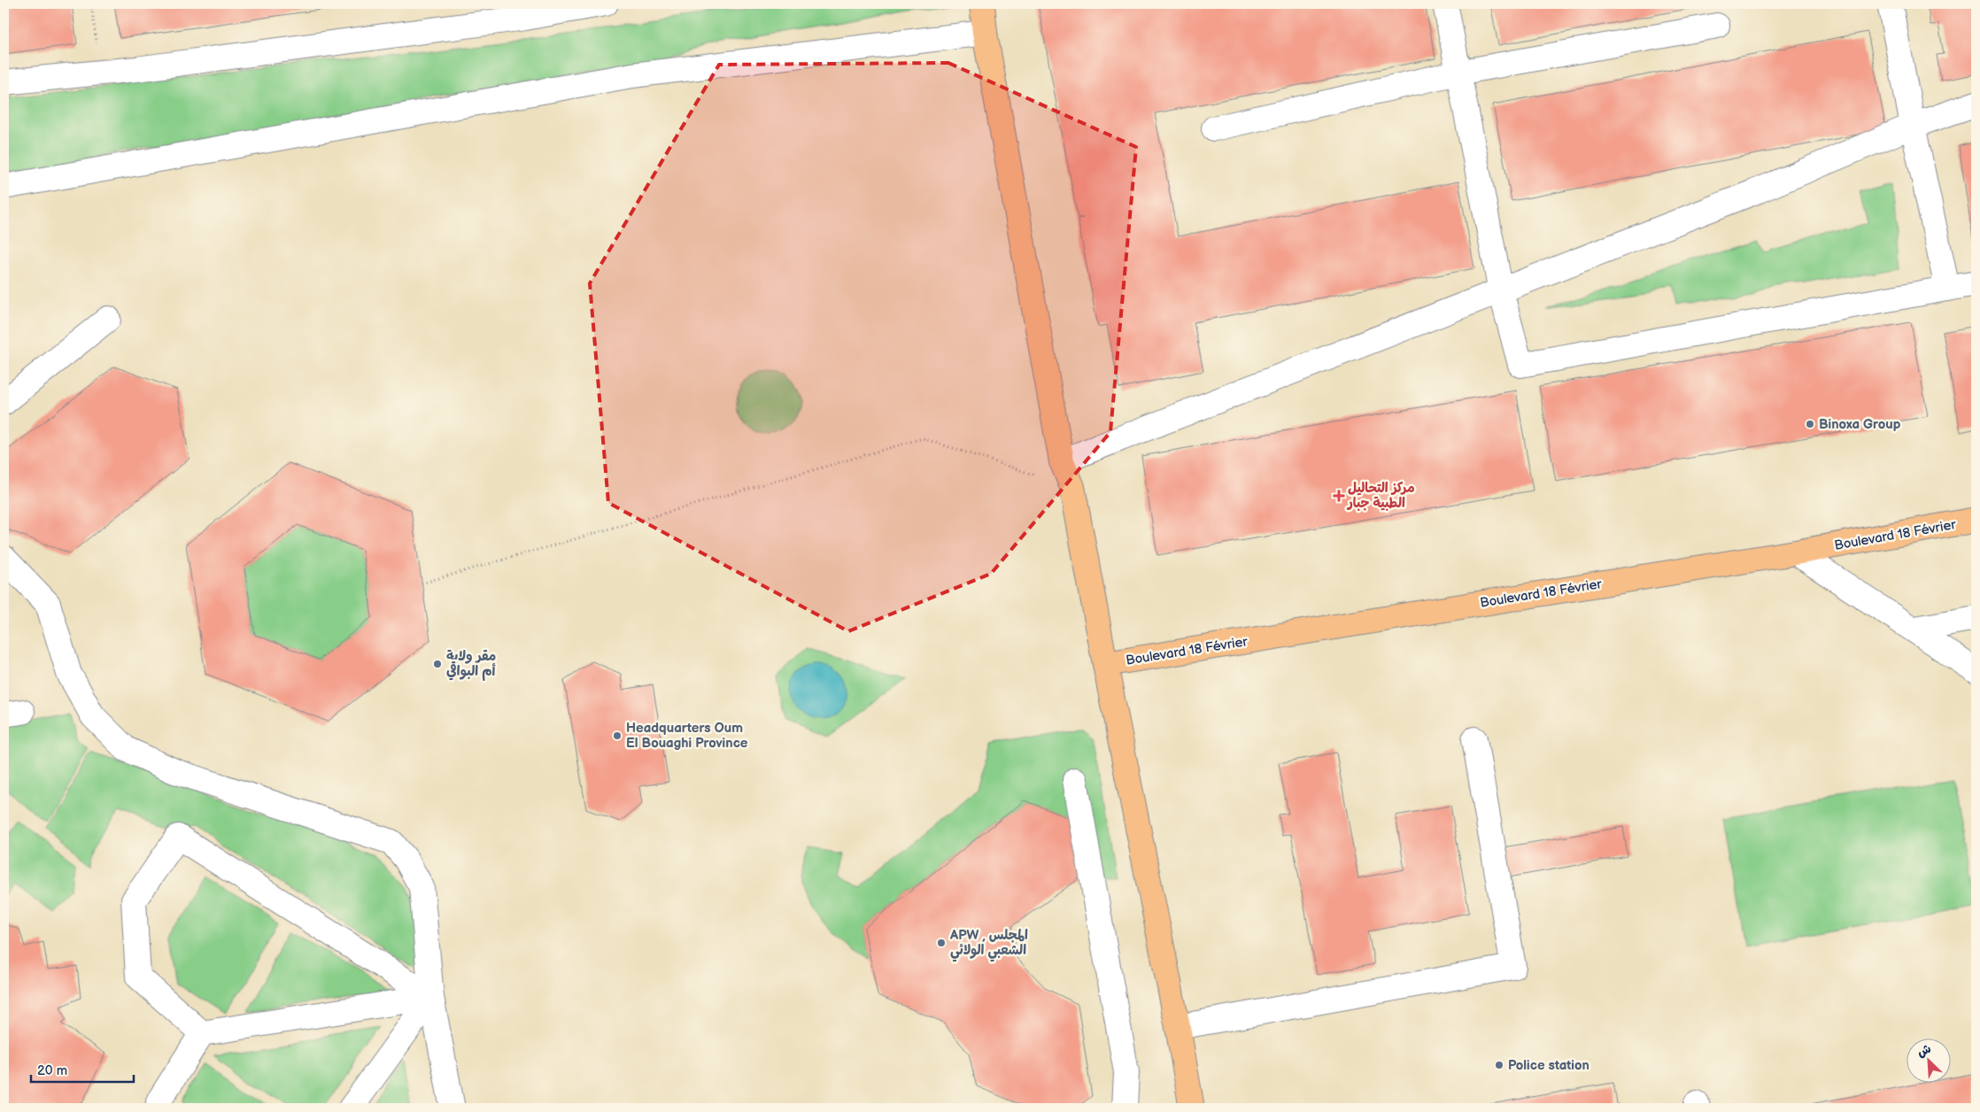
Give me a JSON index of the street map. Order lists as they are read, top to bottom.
{
  "streets": {
    "main road": ["Boulevard 18 Février"]
  },
  "places": {
    "other": [
      "Binoxa Group",
      "مقر ولاية أم البواقي",
      "Headquarters Oum El Bouaghi Province",
      "APW , المجلس الشعبي الولائي",
      "Police station"
    ],
    "health": ["مركز التحاليل الطبية جبار"]
  },
  "scale_bar": "20 m",
  "north": "top left"
}
